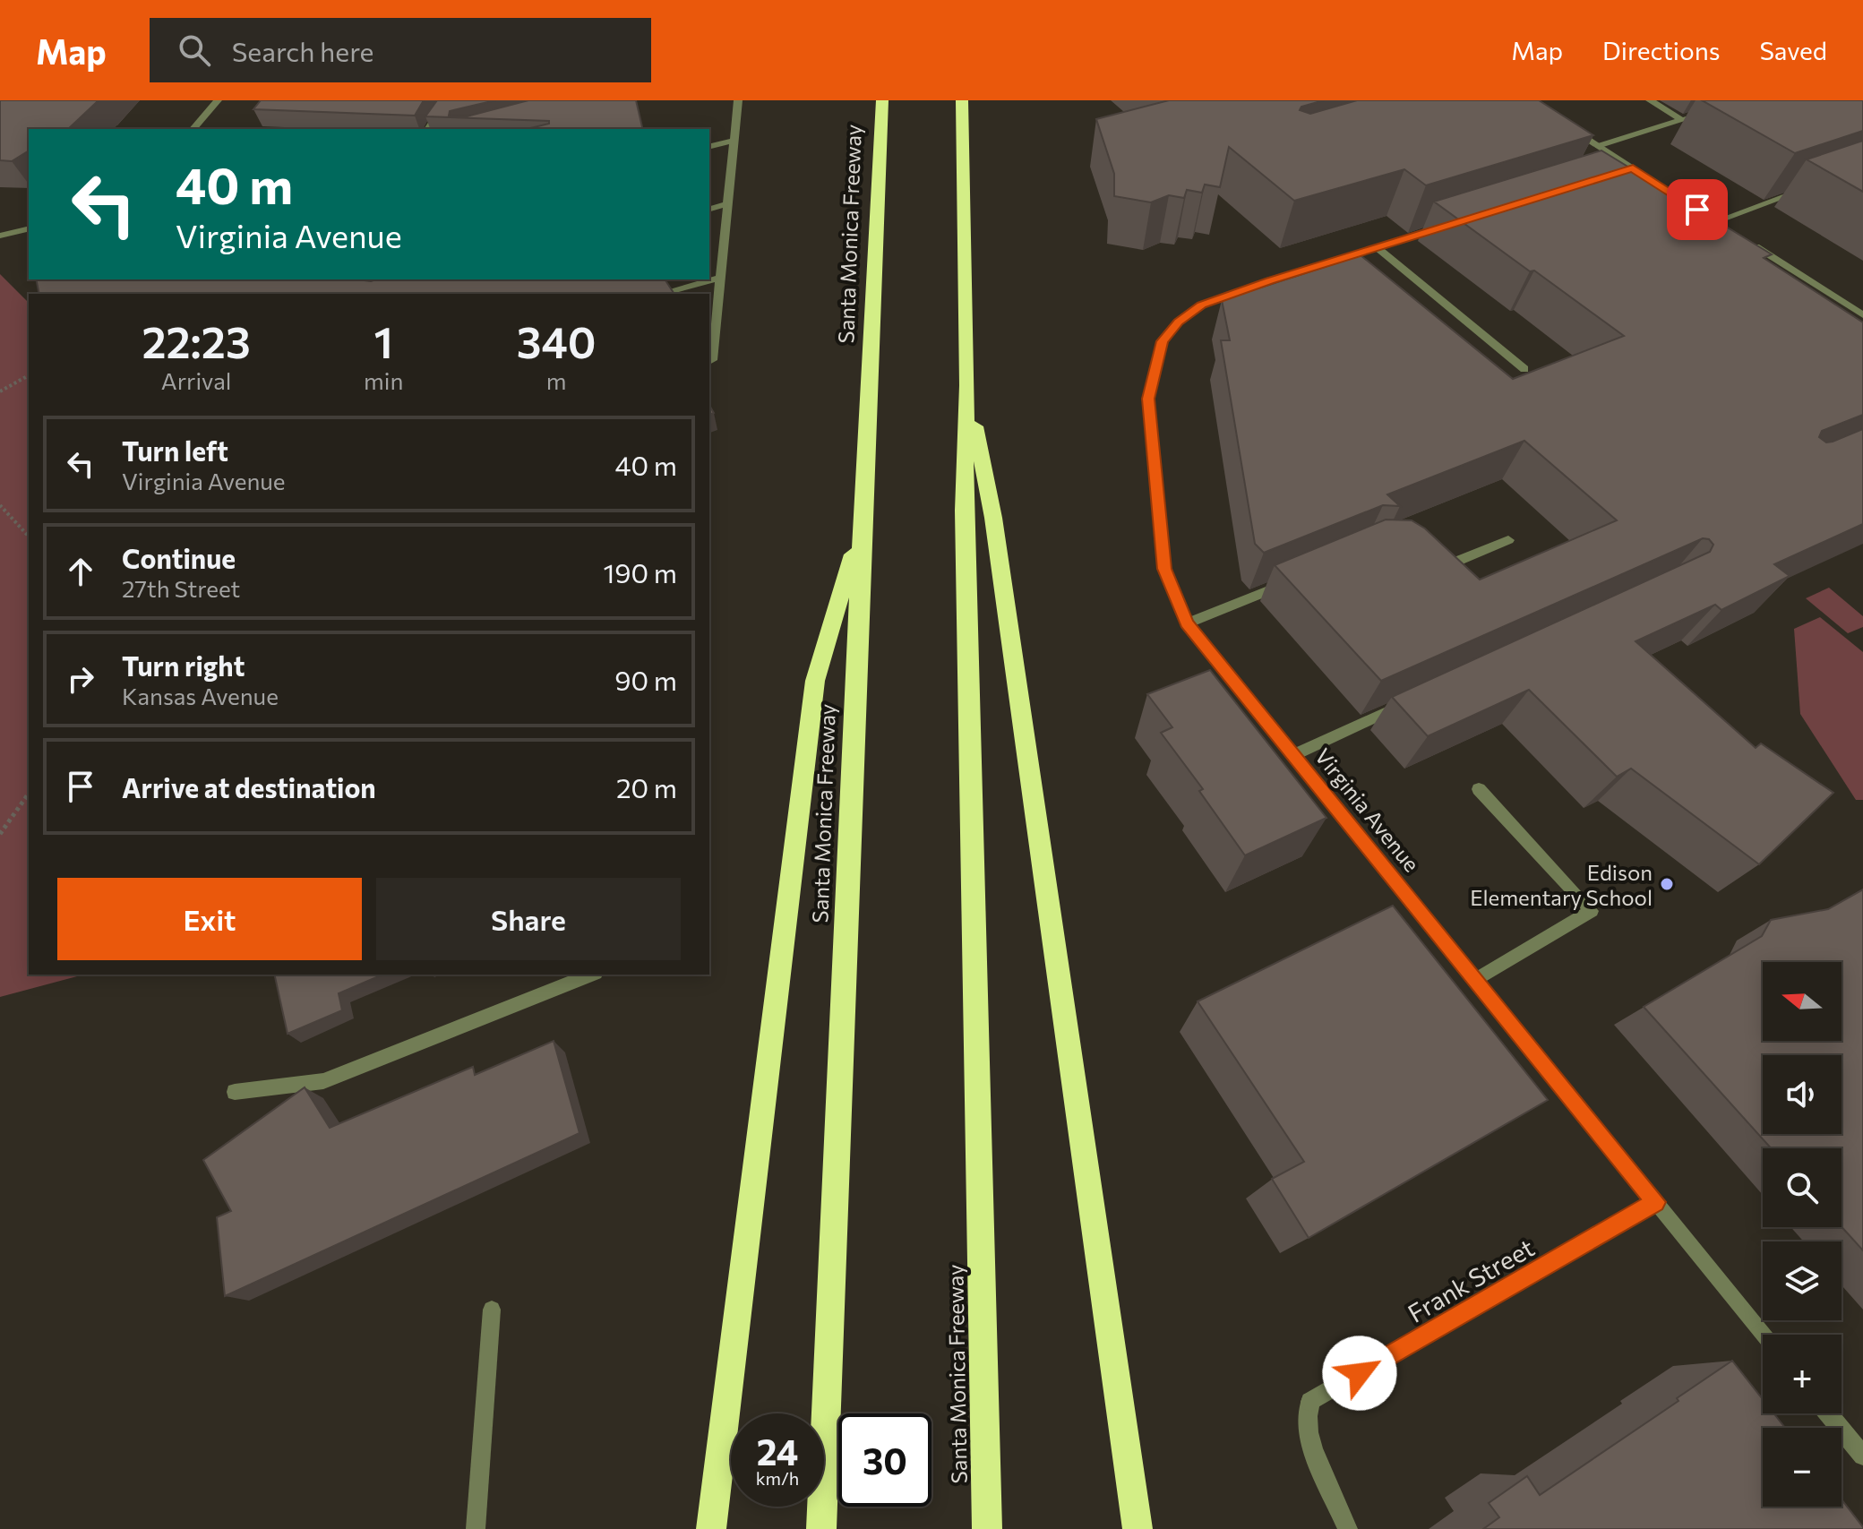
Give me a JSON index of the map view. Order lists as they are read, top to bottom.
{
  "streets": {
    "highway": ["Santa Monica Freeway"],
    "street": ["Virginia Avenue", "Frank Street"]
  },
  "crossings": [
    ["Virginia Avenue", "Frank Street"]
  ],
  "places": ["Edison Elementary School"],
  "north": "left",
  "page": {
    "header": "Map",
    "search": "Search here",
    "nav": ["Map", "Directions", "Saved"],
    "turn": ["40 m", "Virginia Avenue"],
    "eta": [
      "22:23",
      "Arrival",
      "1",
      "min",
      "340",
      "m"
    ],
    "list": [
      {
        "name": "Turn left",
        "note": "Virginia Avenue",
        "value": "40 m"
      },
      {
        "name": "Continue",
        "note": "27th Street",
        "value": "190 m"
      },
      {
        "name": "Turn right",
        "note": "Kansas Avenue",
        "value": "90 m"
      },
      {
        "name": "Arrive at destination",
        "value": "20 m"
      }
    ],
    "buttons": ["Exit", "Share"],
    "map_buttons": ["+", "−"],
    "speed": "24 km/h",
    "limit": "30"
  }
}
